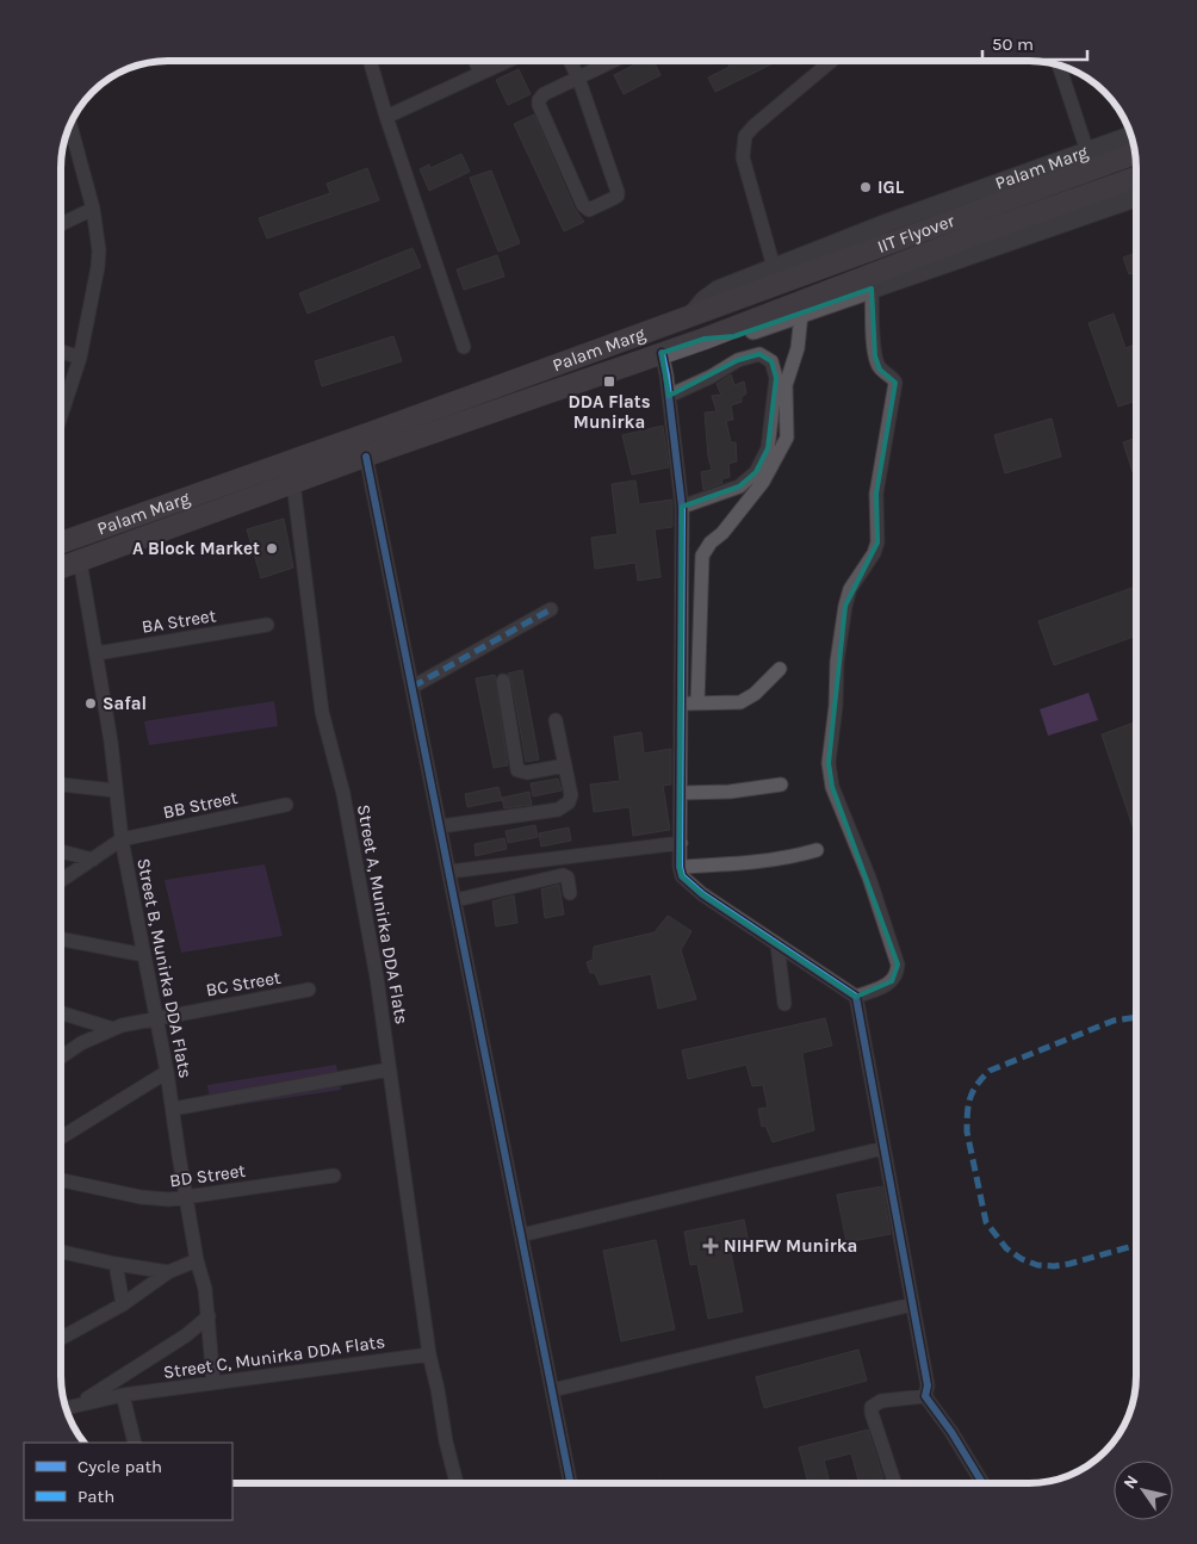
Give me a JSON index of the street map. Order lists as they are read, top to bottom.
{
  "streets": {
    "main road": ["Palam Marg", "IIT Flyover"],
    "street": [
      "BA Street",
      "BB Street",
      "Street A, Munirka DDA Flats",
      "Street B, Munirka DDA Flats",
      "BC Street",
      "BD Street",
      "Street C, Munirka DDA Flats"
    ]
  },
  "crossings": [
    ["Palam Marg", "IIT Flyover"],
    ["Palam Marg", "Street A, Munirka DDA Flats"],
    ["Palam Marg", "Street B, Munirka DDA Flats"],
    ["BA Street", "Street B, Munirka DDA Flats"],
    ["BB Street", "Street B, Munirka DDA Flats"],
    ["Street A, Munirka DDA Flats", "Street C, Munirka DDA Flats"],
    ["Street B, Munirka DDA Flats", "BC Street"],
    ["Street B, Munirka DDA Flats", "BD Street"],
    ["Street B, Munirka DDA Flats", "Street C, Munirka DDA Flats"]
  ],
  "places": {
    "other": ["IGL", "A Block Market", "Safal"],
    "transit": ["DDA Flats Munirka"],
    "health": ["NIHFW Munirka"]
  },
  "legend": ["Cycle path", "Path"],
  "scale_bar": "50 m",
  "north": "top left"
}
